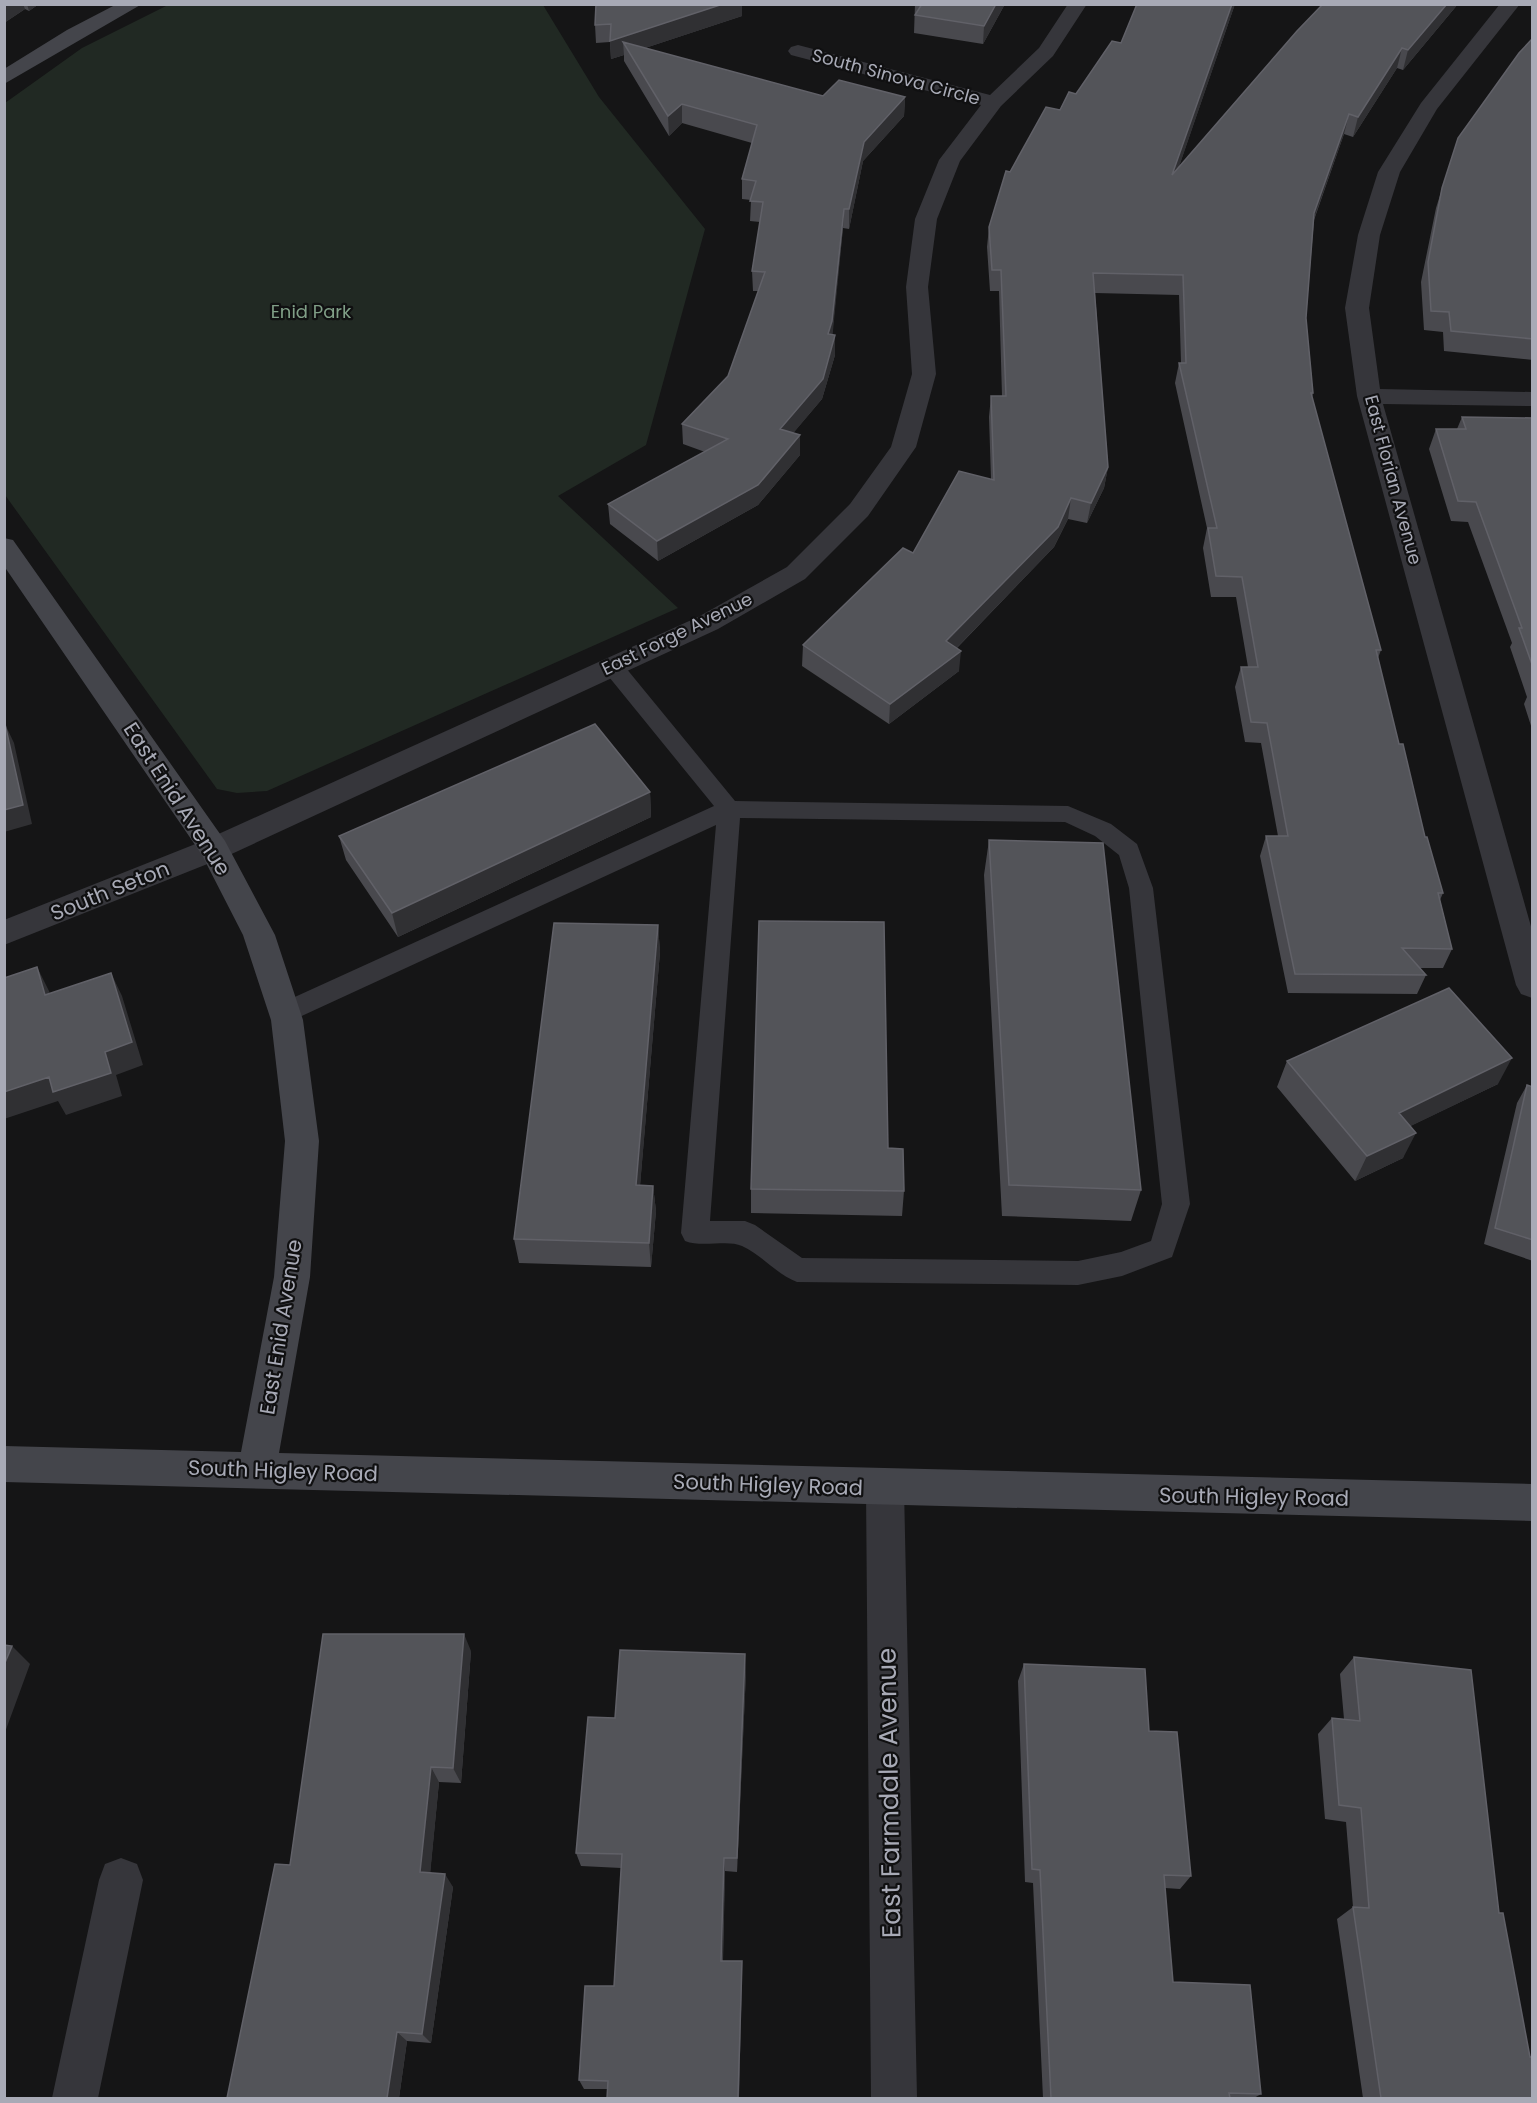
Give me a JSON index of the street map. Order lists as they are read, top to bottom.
{
  "streets": {
    "street": [
      "South Sinova Circle",
      "East Florian Avenue",
      "East Forge Avenue",
      "East Enid Avenue",
      "South Seton",
      "South Higley Road",
      "East Farmdale Avenue"
    ]
  },
  "crossings": [
    ["South Sinova Circle", "East Forge Avenue"],
    ["East Forge Avenue", "East Enid Avenue"],
    ["East Forge Avenue", "South Seton"],
    ["East Enid Avenue", "South Seton"],
    ["East Enid Avenue", "South Higley Road"],
    ["South Higley Road", "East Farmdale Avenue"]
  ],
  "parks": ["Enid Park"]
}
